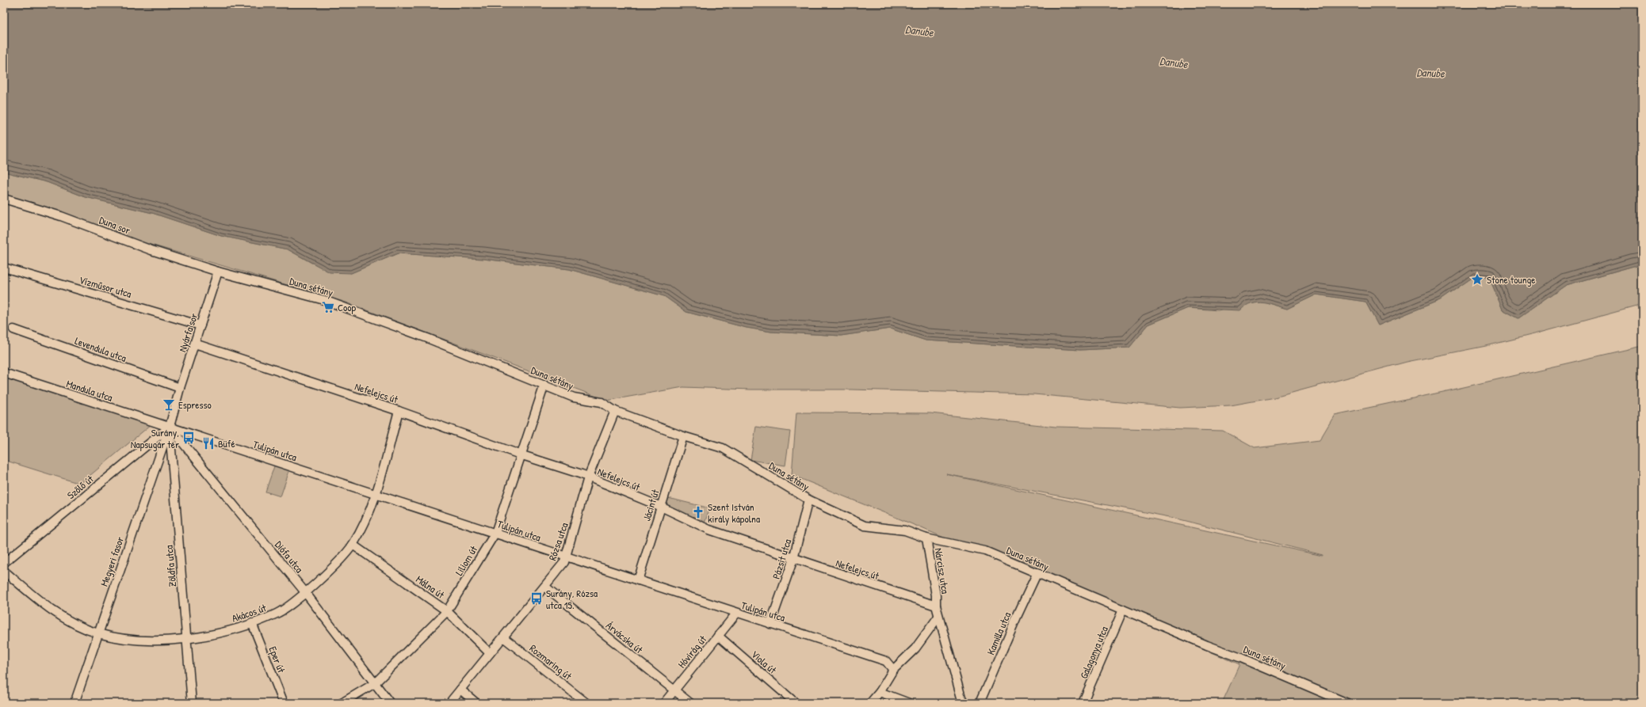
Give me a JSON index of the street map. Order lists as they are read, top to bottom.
{
  "streets": {
    "street": [
      "Duna sor",
      "Vízműsor utca",
      "Duna sétány",
      "Nyárfa sor",
      "Levendula utca",
      "Mandula utca",
      "Nefelejcs út",
      "Tulipán utca",
      "Szőlő út",
      "Jácint út",
      "Rózsa utca",
      "Diófa utca",
      "Pázsit utca",
      "Liliom út",
      "Megyeri fasor",
      "Zöldfa utca",
      "Nárcisz utca",
      "Málna út",
      "Akácos út",
      "Kamilla utca",
      "Árvácska út",
      "Hóvirág út",
      "Galagonya utca",
      "Eper út",
      "Rozmaring út",
      "Viola út"
    ]
  },
  "crossings": [
    ["Duna sor", "Duna sétány"],
    ["Duna sor", "Nyárfa sor"],
    ["Vízműsor utca", "Nyárfa sor"],
    ["Duna sétány", "Nyárfa sor"],
    ["Duna sétány", "Jácint út"],
    ["Duna sétány", "Rózsa utca"],
    ["Duna sétány", "Pázsit utca"],
    ["Duna sétány", "Liliom út"],
    ["Duna sétány", "Nárcisz utca"],
    ["Duna sétány", "Kamilla utca"],
    ["Duna sétány", "Galagonya utca"],
    ["Nyárfa sor", "Levendula utca"],
    ["Nyárfa sor", "Nefelejcs út"],
    ["Nyárfa sor", "Megyeri fasor"],
    ["Mandula utca", "Tulipán utca"],
    ["Mandula utca", "Szőlő út"],
    ["Mandula utca", "Diófa utca"],
    ["Mandula utca", "Megyeri fasor"],
    ["Mandula utca", "Zöldfa utca"],
    ["Nefelejcs út", "Jácint út"],
    ["Nefelejcs út", "Rózsa utca"],
    ["Nefelejcs út", "Pázsit utca"],
    ["Nefelejcs út", "Liliom út"],
    ["Nefelejcs út", "Nárcisz utca"],
    ["Nefelejcs út", "Akácos út"],
    ["Tulipán utca", "Jácint út"],
    ["Tulipán utca", "Rózsa utca"],
    ["Tulipán utca", "Pázsit utca"],
    ["Tulipán utca", "Liliom út"],
    ["Tulipán utca", "Akácos út"],
    ["Tulipán utca", "Hóvirág út"],
    ["Szőlő út", "Diófa utca"],
    ["Szőlő út", "Megyeri fasor"],
    ["Szőlő út", "Zöldfa utca"],
    ["Rózsa utca", "Málna út"],
    ["Rózsa utca", "Árvácska út"],
    ["Rózsa utca", "Rozmaring út"],
    ["Diófa utca", "Liliom út"],
    ["Diófa utca", "Megyeri fasor"],
    ["Diófa utca", "Zöldfa utca"],
    ["Diófa utca", "Akácos út"],
    ["Liliom út", "Málna út"],
    ["Megyeri fasor", "Zöldfa utca"],
    ["Megyeri fasor", "Akácos út"],
    ["Zöldfa utca", "Akácos út"],
    ["Málna út", "Akácos út"],
    ["Akácos út", "Eper út"],
    ["Árvácska út", "Hóvirág út"],
    ["Hóvirág út", "Viola út"]
  ],
  "water": ["Danube"],
  "places": {
    "place": ["Stone tounge"],
    "supermarket": ["Coop"],
    "bar": ["Espresso"],
    "bus stop": ["Surány, Napsugár tér", "Surány, Rózsa utca 15."],
    "restaurant": ["Büfé"],
    "church": ["Szent István király kápolna"]
  }
}
